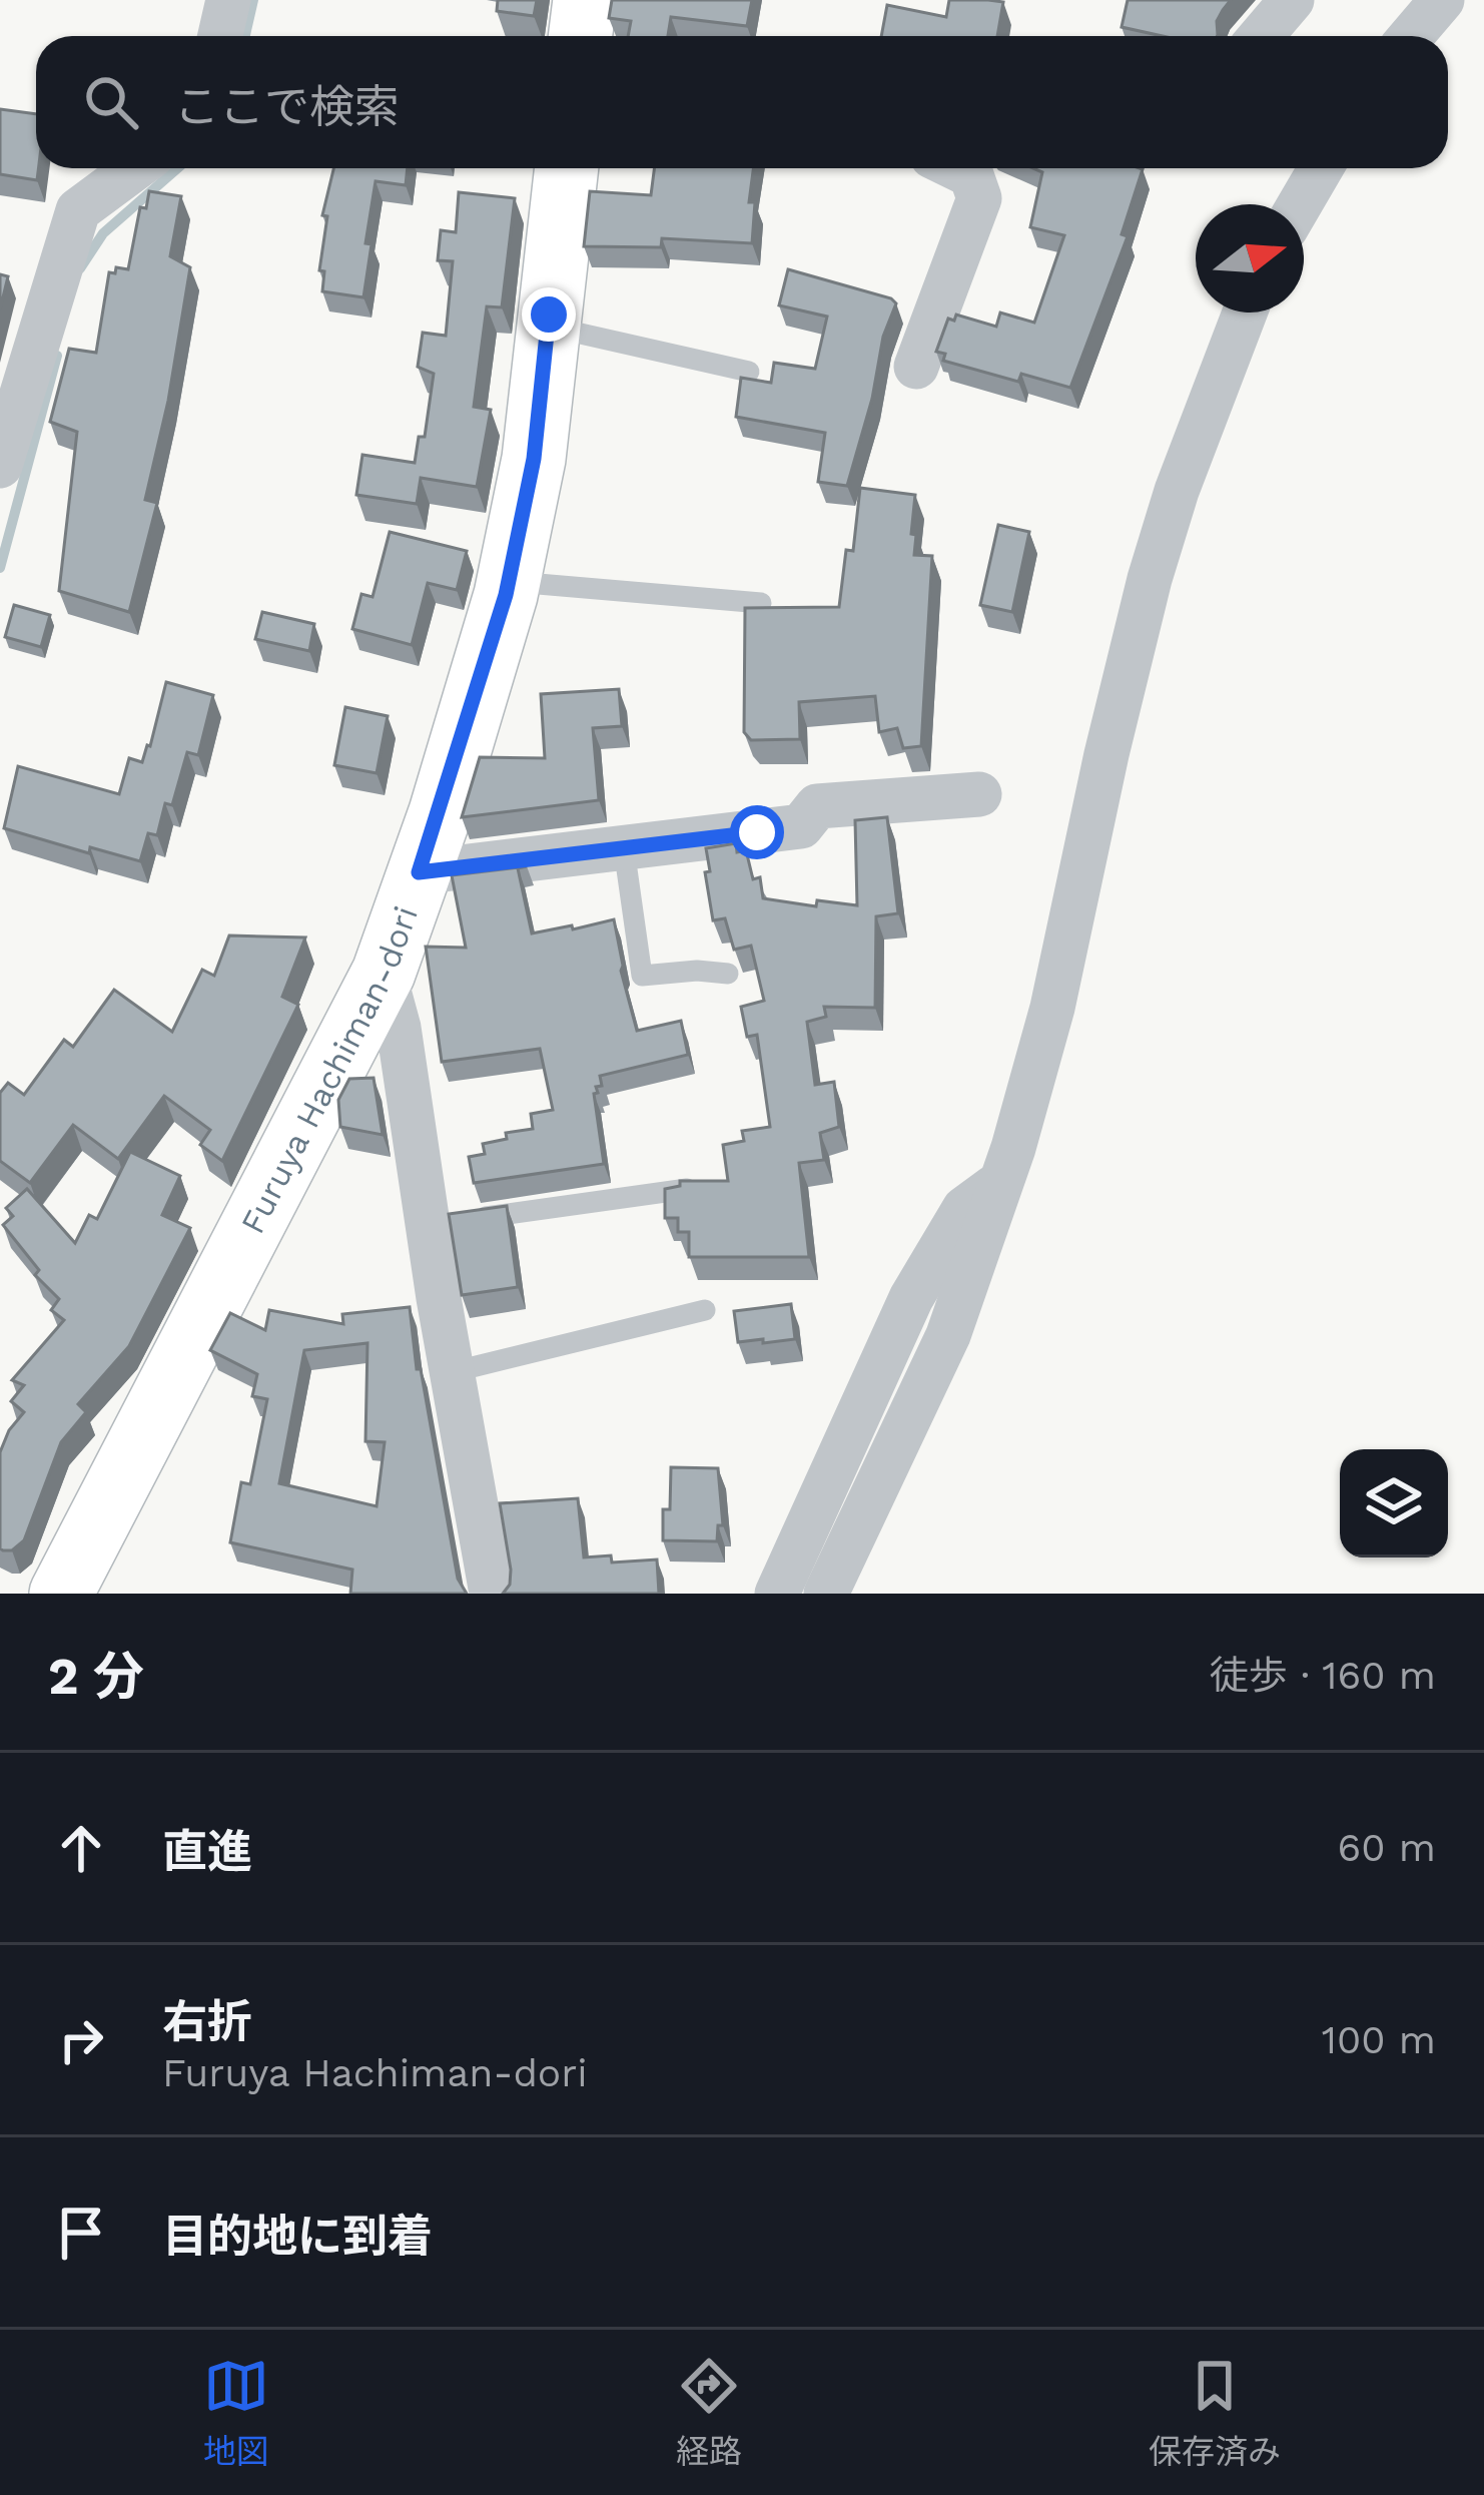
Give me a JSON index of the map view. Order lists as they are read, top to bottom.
{
  "streets": {
    "street": ["Furuya Hachiman-dori"]
  },
  "north": "right",
  "page": {
    "search": "ここで検索",
    "heading": ["2 分", "徒歩 · 160 m"],
    "list": [
      ["直進", "60 m"],
      ["右折", "Furuya Hachiman-dori", "100 m"],
      "目的地に到着"
    ],
    "nav": ["地図", "経路", "保存済み"]
  }
}
